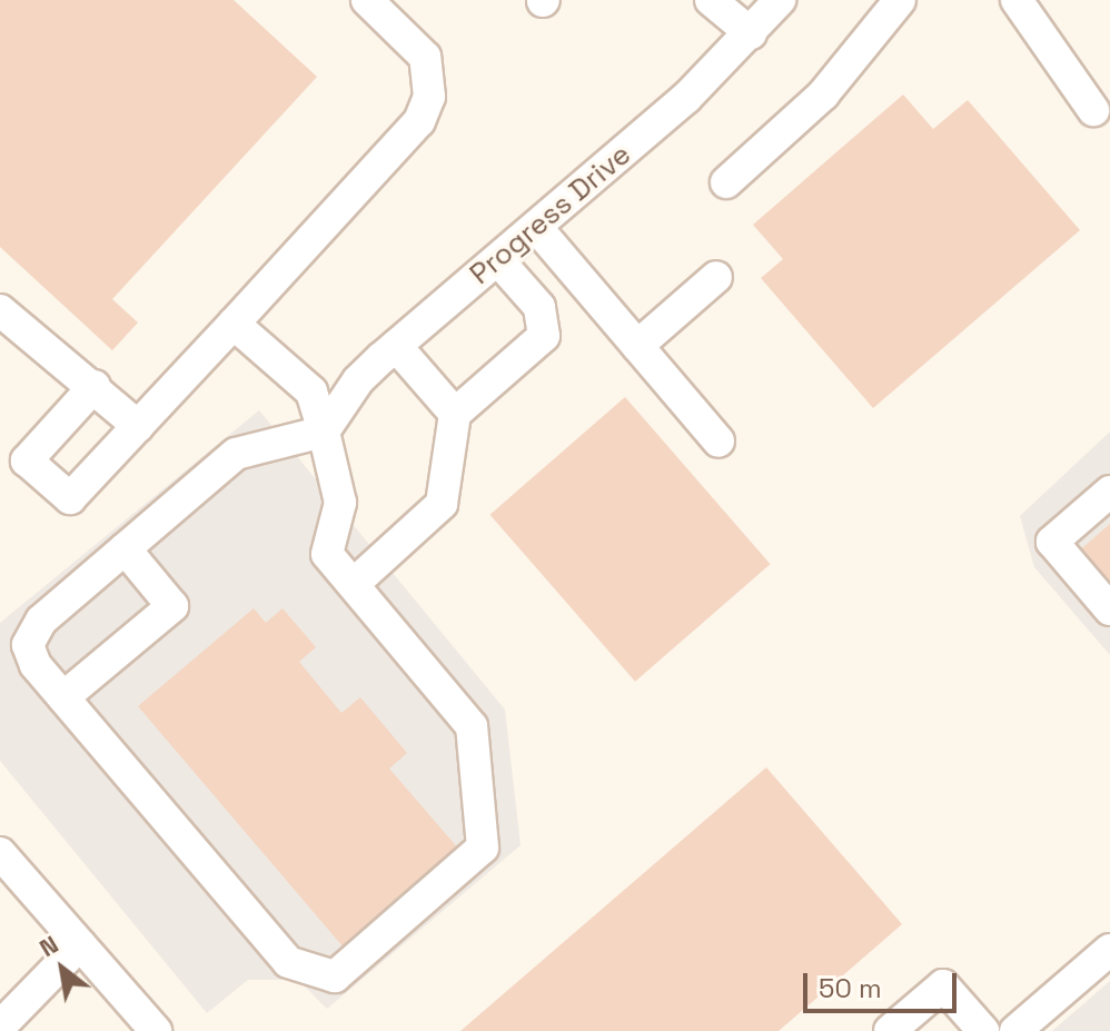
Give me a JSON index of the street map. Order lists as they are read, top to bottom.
{
  "streets": {
    "street": ["Progress Drive"]
  },
  "scale_bar": "50 m",
  "north": "top left"
}
